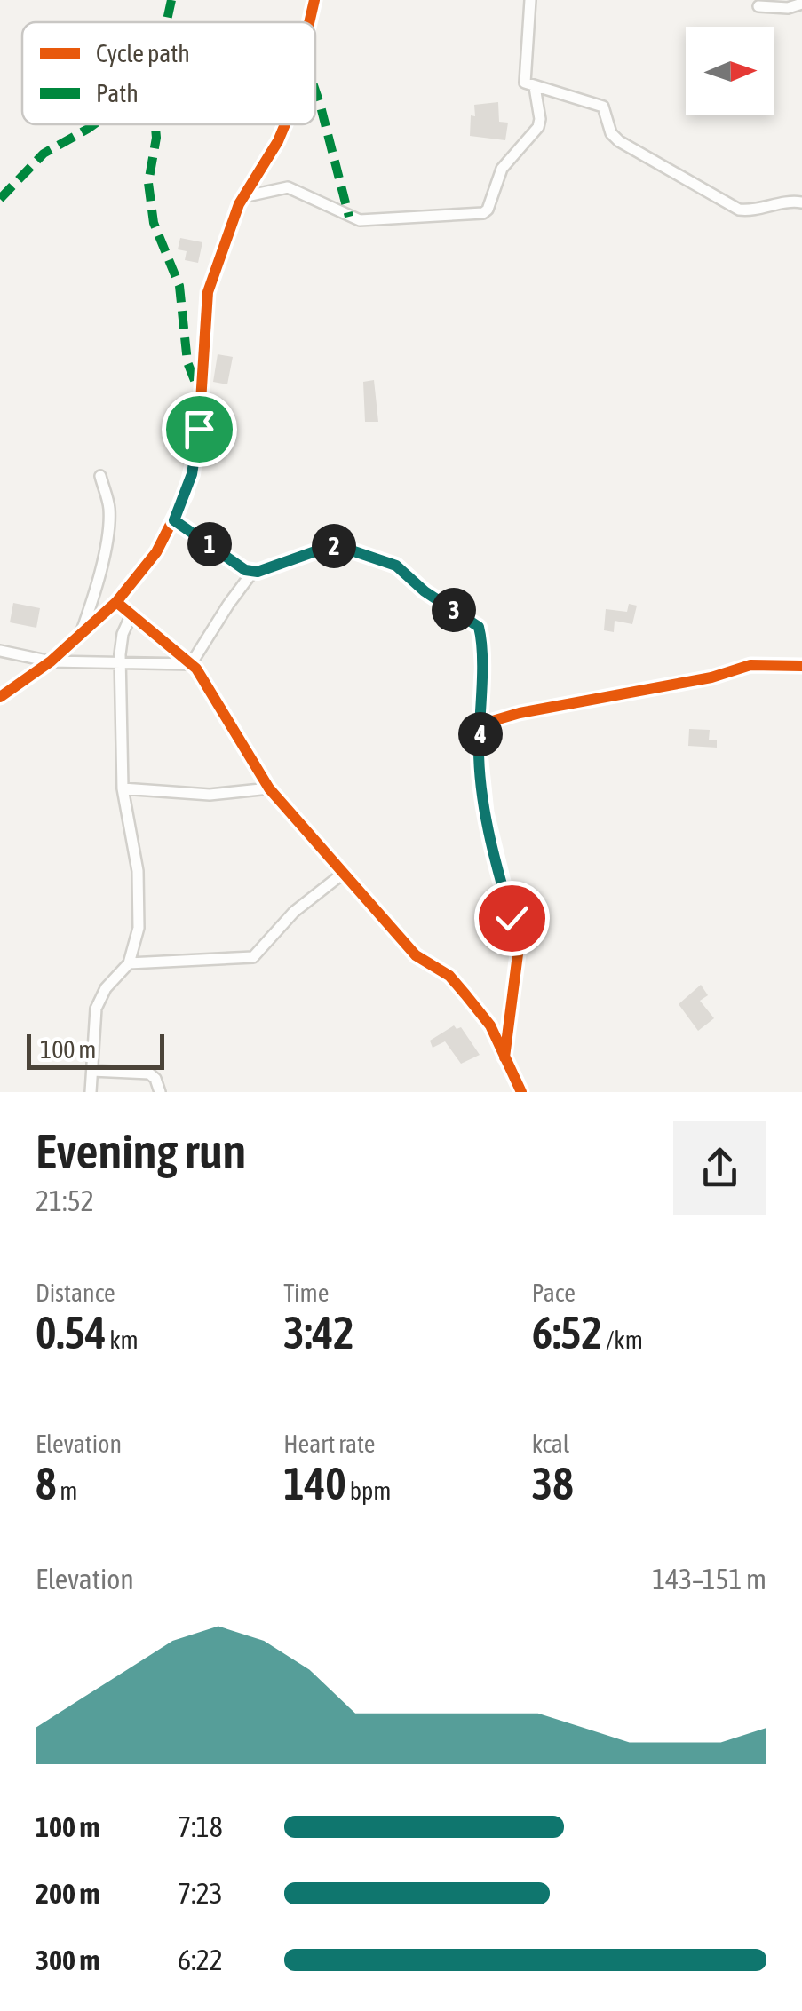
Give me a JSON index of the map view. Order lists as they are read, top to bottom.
{
  "legend": ["Cycle path", "Path"],
  "scale_bar": "100 m",
  "north": "right",
  "page": {
    "pins": [
      "1",
      "2",
      "3",
      "4"
    ],
    "scale": "100 m",
    "heading": ["Evening run", "21:52"],
    "stats": [
      ["Distance", "0.54 km"],
      ["Time", "3:42"],
      ["Pace", "6:52 /km"],
      ["Elevation", "8 m"],
      ["Heart rate", "140 bpm"],
      ["kcal", "38"]
    ],
    "chart": ["Elevation", "143–151 m"],
    "list": [
      {
        "name": "100 m",
        "note": "7:18"
      },
      {
        "name": "200 m",
        "note": "7:23"
      },
      {
        "name": "300 m",
        "note": "6:22"
      }
    ]
  }
}
